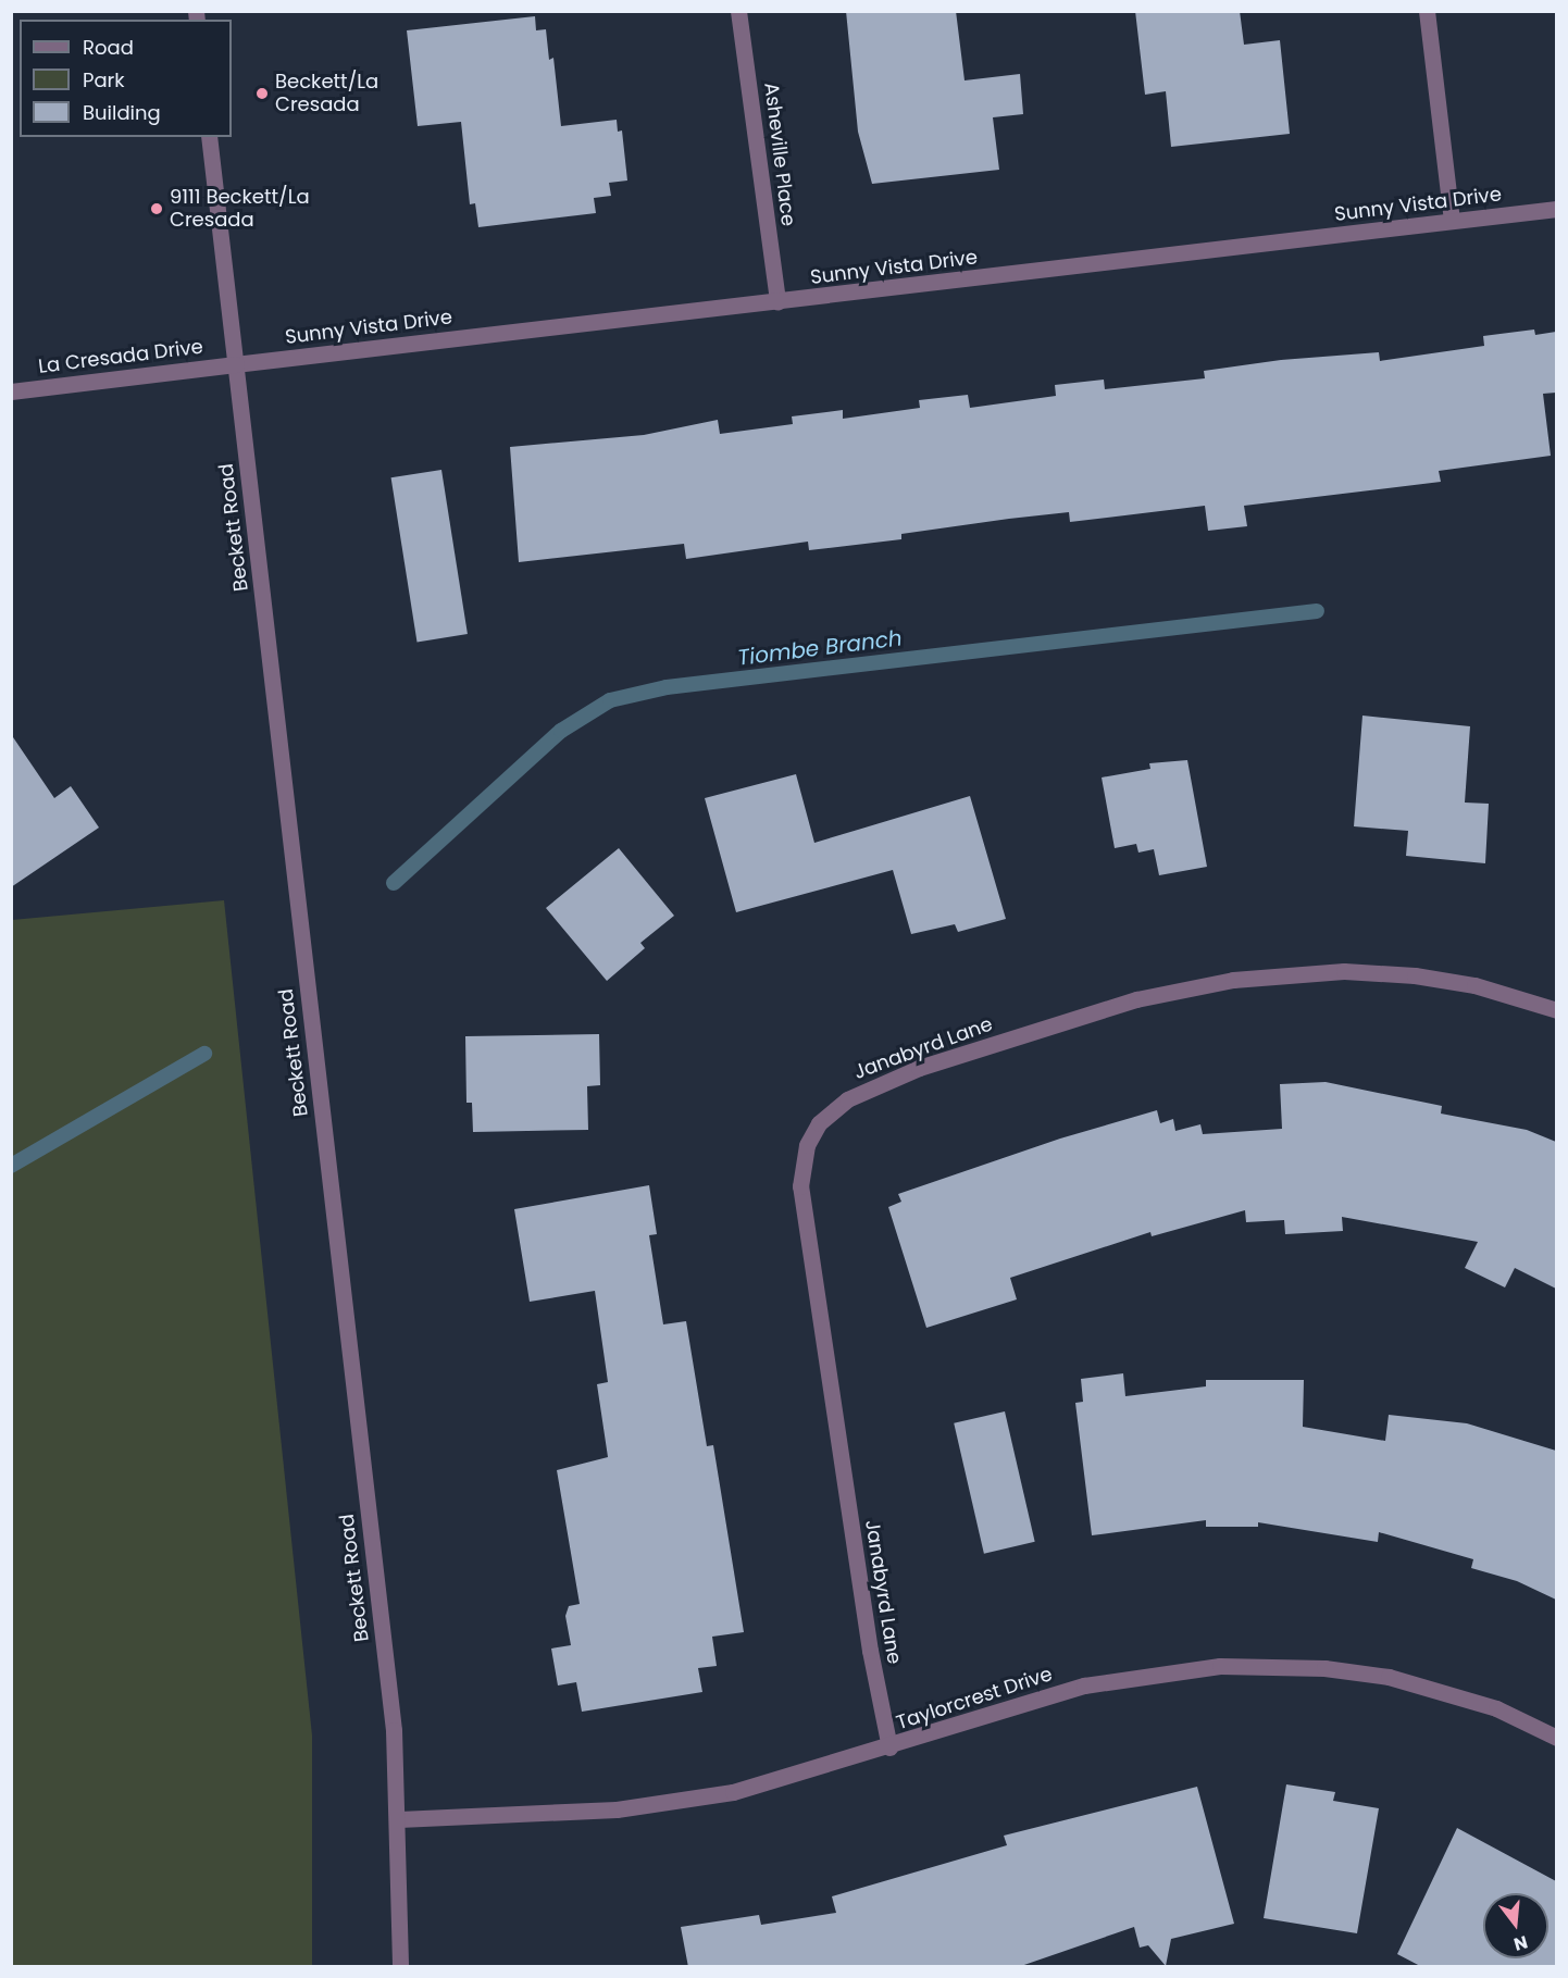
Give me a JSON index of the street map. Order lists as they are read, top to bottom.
{
  "streets": {
    "street": [
      "Asheville Place",
      "Sunny Vista Drive",
      "La Cresada Drive",
      "Beckett Road",
      "Janabyrd Lane",
      "Taylorcrest Drive"
    ]
  },
  "crossings": [
    ["Asheville Place", "Sunny Vista Drive"],
    ["Sunny Vista Drive", "La Cresada Drive"],
    ["Sunny Vista Drive", "Beckett Road"],
    ["La Cresada Drive", "Beckett Road"],
    ["Beckett Road", "Taylorcrest Drive"],
    ["Janabyrd Lane", "Taylorcrest Drive"]
  ],
  "water": ["Tiombe Branch"],
  "places": ["Beckett/La Cresada", "9111 Beckett/La Cresada"],
  "legend": ["Road", "Park", "Building"],
  "north": "bottom"
}
